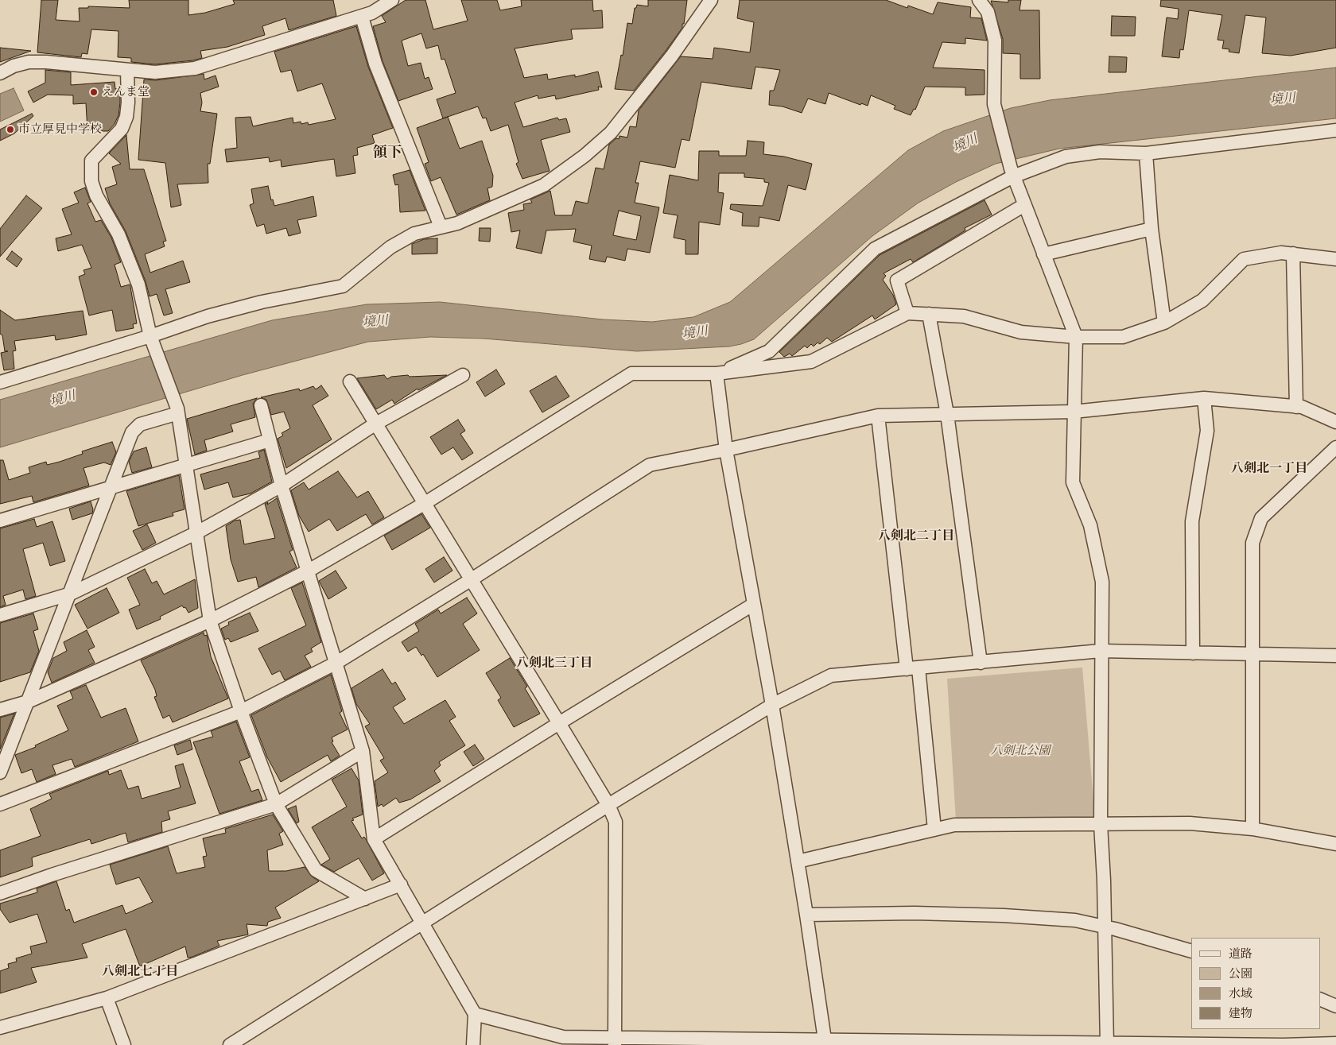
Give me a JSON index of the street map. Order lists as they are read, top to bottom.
{
  "districts": [
    "領下",
    "八剣北一丁目",
    "八剣北二丁目",
    "八剣北三丁目",
    "八剣北七丁目"
  ],
  "water": ["境川"],
  "parks": ["八剣北公園"],
  "places": ["えんま堂", "市立厚見中学校"],
  "legend": [
    "道路",
    "公園",
    "水域",
    "建物"
  ]
}
